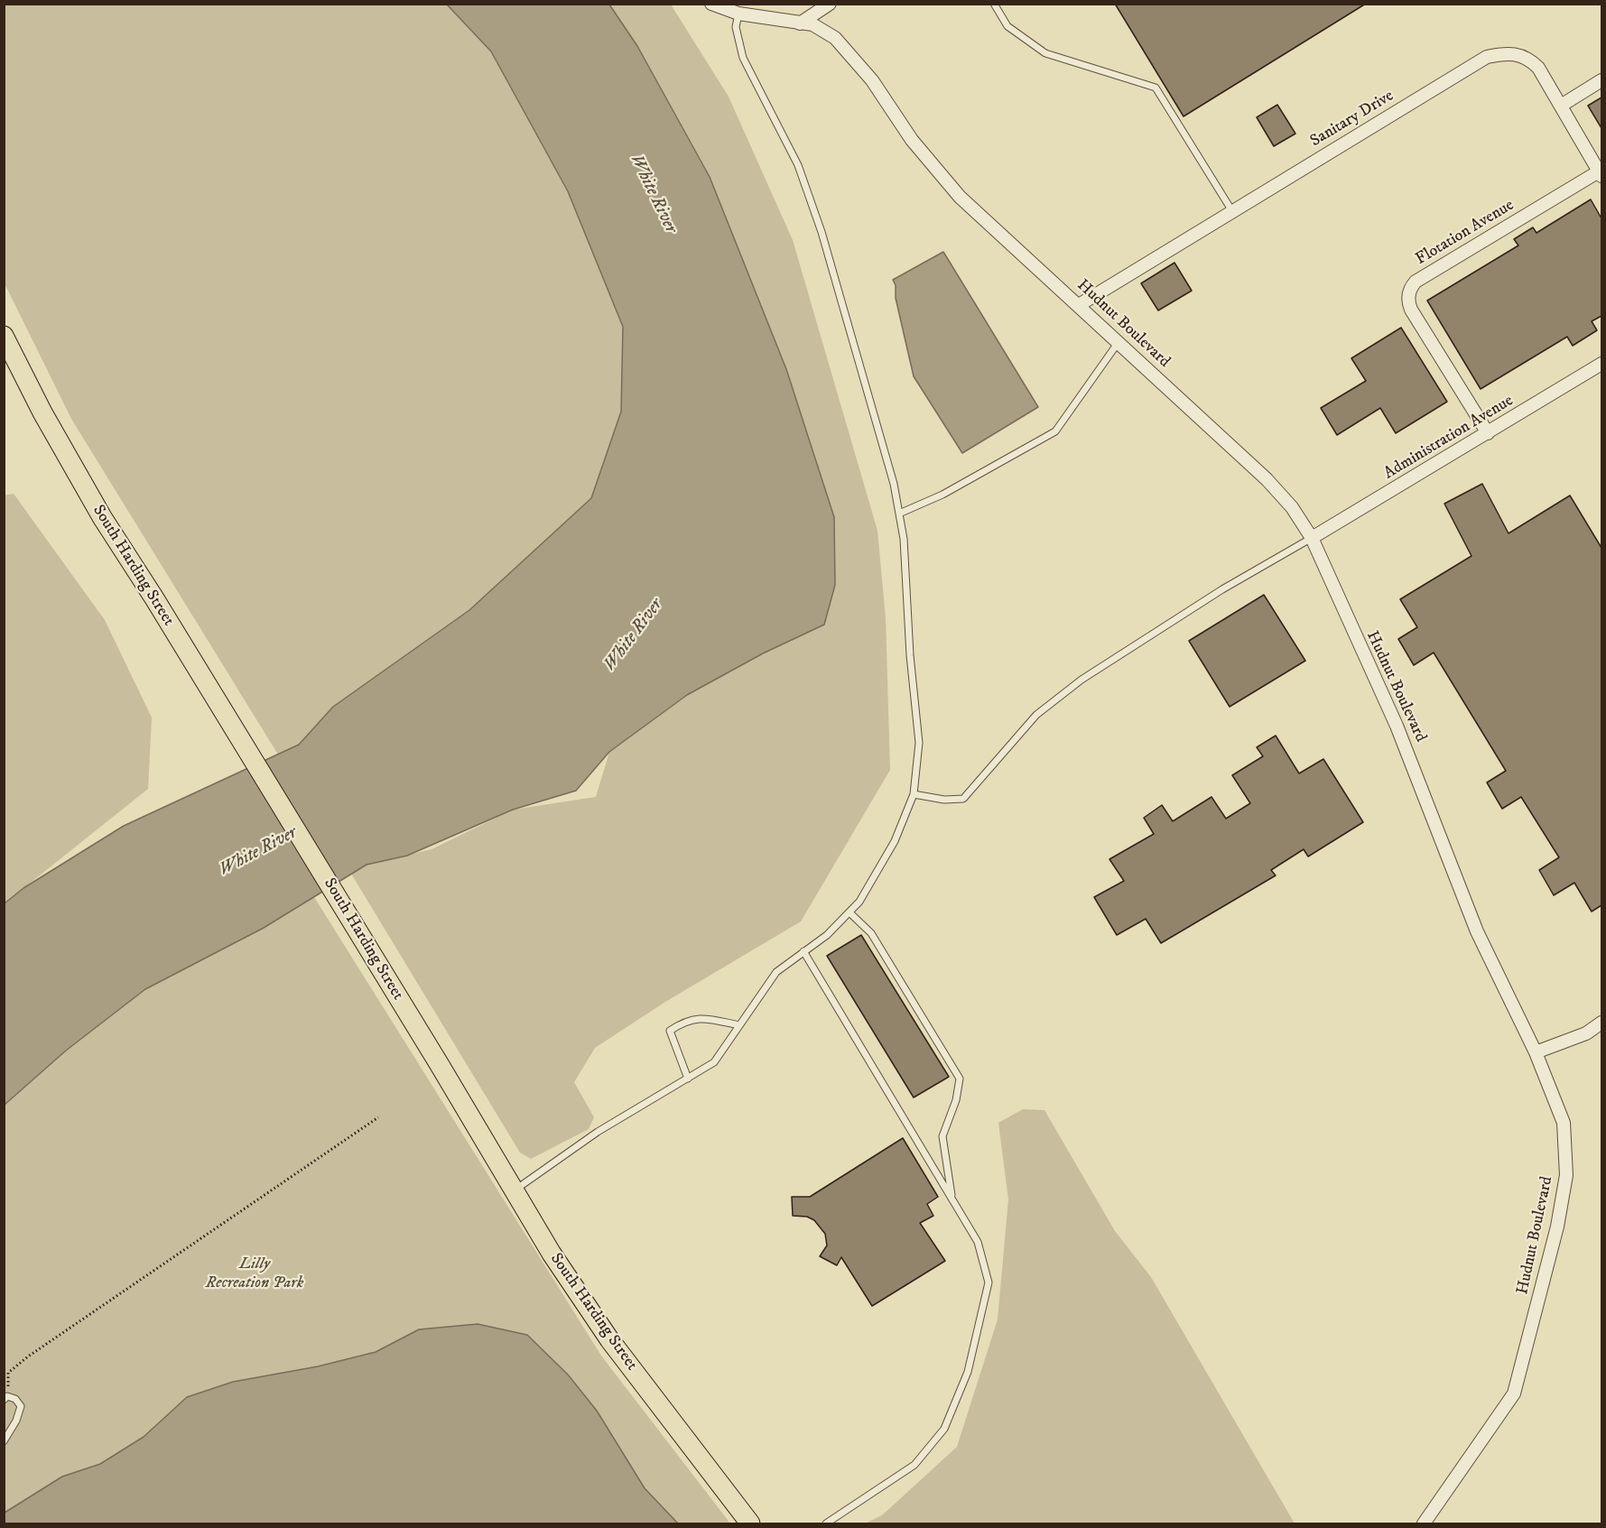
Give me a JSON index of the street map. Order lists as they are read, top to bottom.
{
  "streets": {
    "main road": ["South Harding Street"],
    "street": [
      "Sanitary Drive",
      "Flotation Avenue",
      "Hudnut Boulevard",
      "Administration Avenue"
    ]
  },
  "crossings": [
    ["Sanitary Drive", "Flotation Avenue"],
    ["Sanitary Drive", "Hudnut Boulevard"],
    ["Flotation Avenue", "Administration Avenue"],
    ["Hudnut Boulevard", "Administration Avenue"]
  ],
  "water": ["White River"],
  "parks": ["Lilly Recreation Park"]
}
